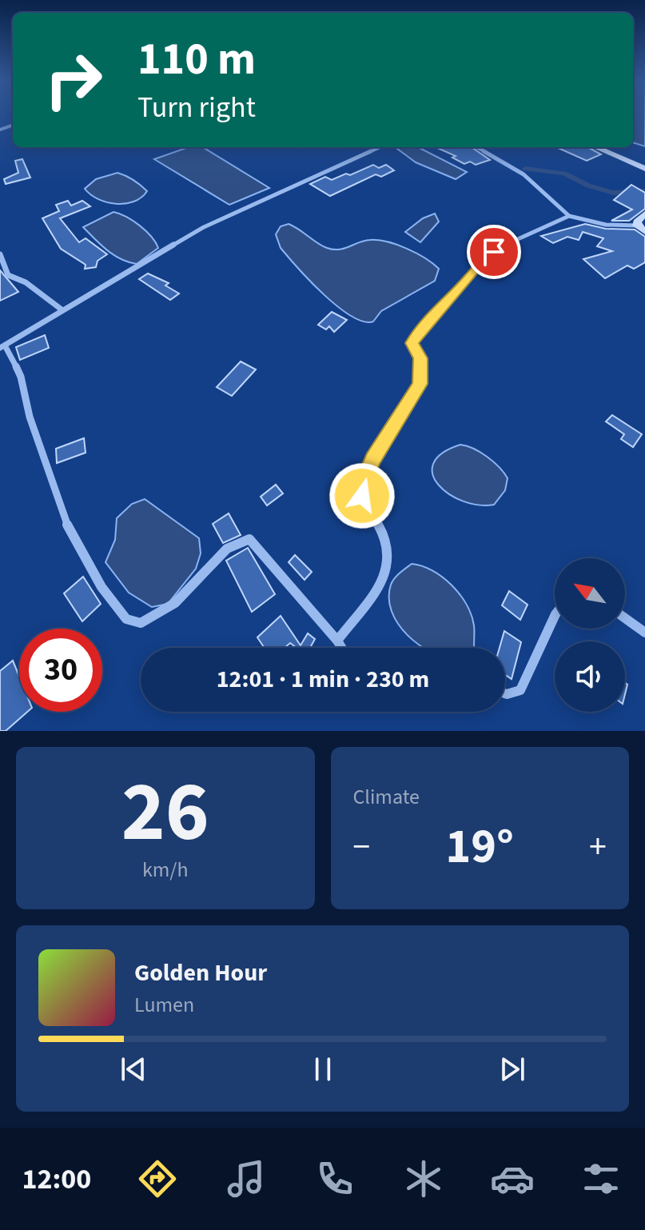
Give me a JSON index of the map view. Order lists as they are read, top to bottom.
{
  "north": "top left",
  "page": {
    "turn": ["110 m", "Turn right"],
    "limit": "30",
    "trip": "12:01 · 1 min · 230 m",
    "tile": [
      ["26", "km/h"],
      "Climate"
    ],
    "heat": ["−", "19°", "+"],
    "song": ["Golden Hour", "Lumen"],
    "tabs": "12:00"
  }
}
